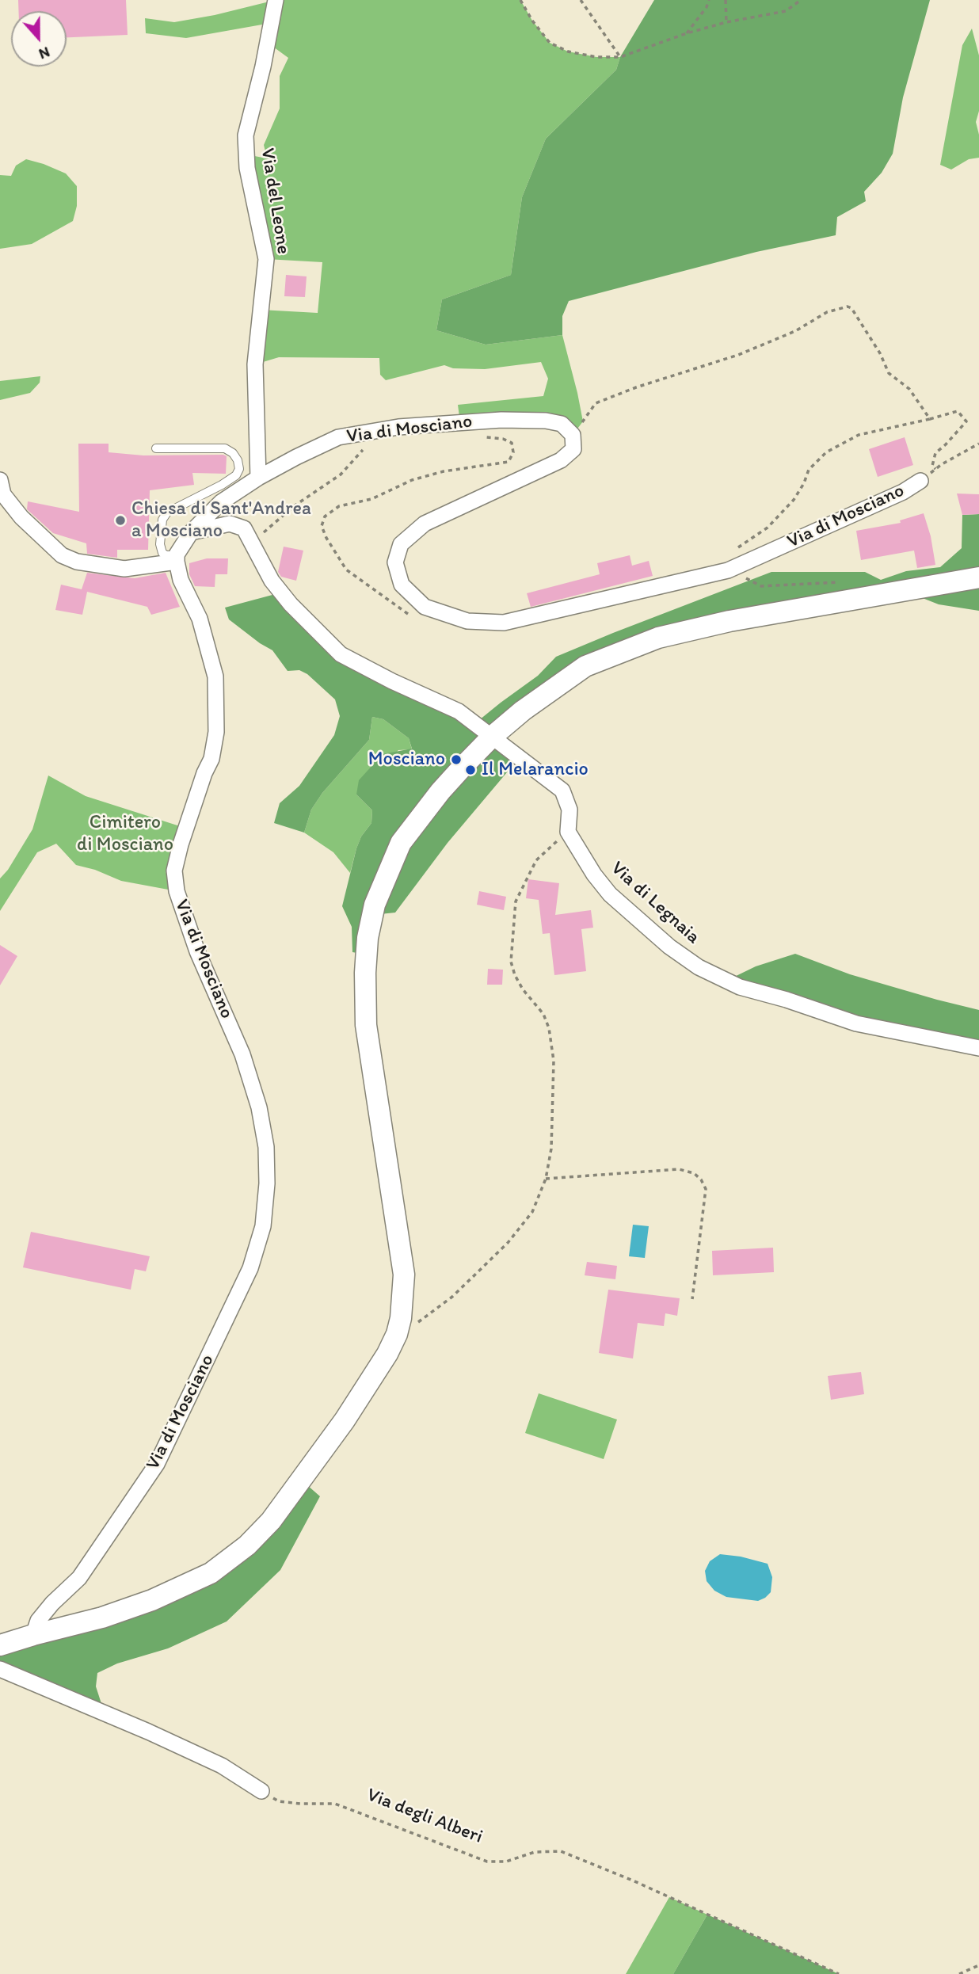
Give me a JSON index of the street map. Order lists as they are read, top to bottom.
{
  "streets": {
    "street": ["Via del Leone", "Via di Mosciano", "Via di Legnaia"],
    "path": ["Via degli Alberi"]
  },
  "crossings": [
    ["Via del Leone", "Via di Mosciano"]
  ],
  "parks": ["Cimitero di Mosciano"],
  "places": ["Chiesa di Sant'Andrea a Mosciano", "Mosciano", "Il Melarancio"],
  "north": "bottom"
}
